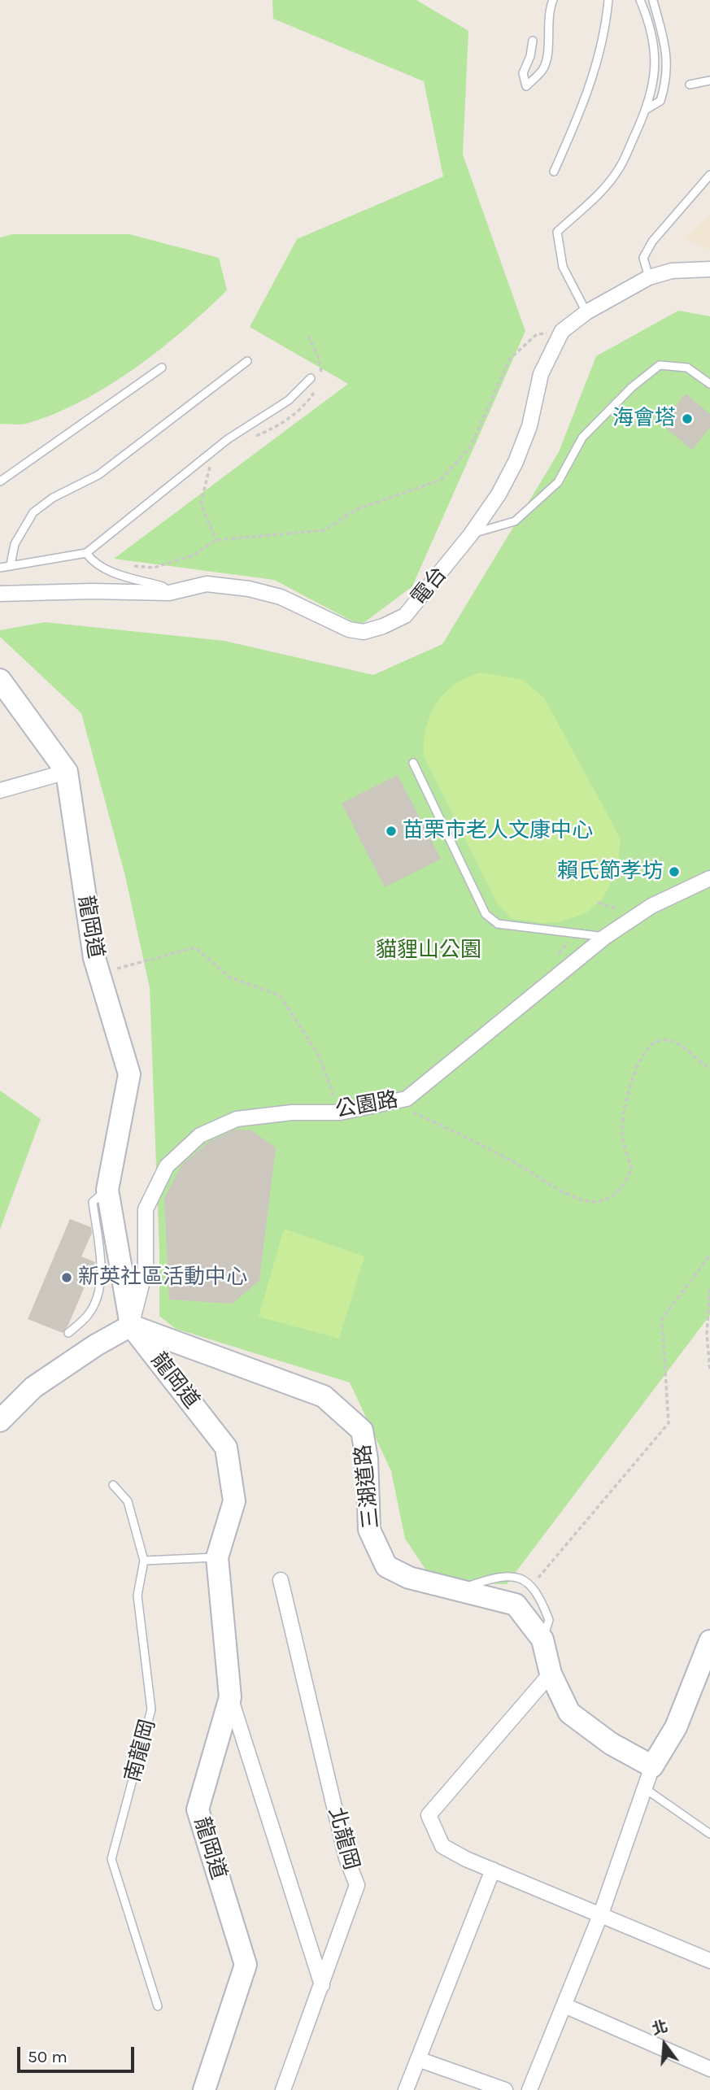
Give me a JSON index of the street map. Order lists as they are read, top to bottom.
{
  "streets": {
    "street": [
      "電台",
      "龍岡道",
      "公園路",
      "三湖道路",
      "北龍岡"
    ],
    "lane": ["南龍岡"]
  },
  "crossings": [
    ["龍岡道", "公園路"],
    ["龍岡道", "三湖道路"],
    ["公園路", "三湖道路"]
  ],
  "parks": ["貓貍山公園"],
  "places": [
    "海會塔",
    "苗栗市老人文康中心",
    "賴氏節孝坊",
    "新英社區活動中心"
  ],
  "scale_bar": "50 m",
  "north": "top"
}
